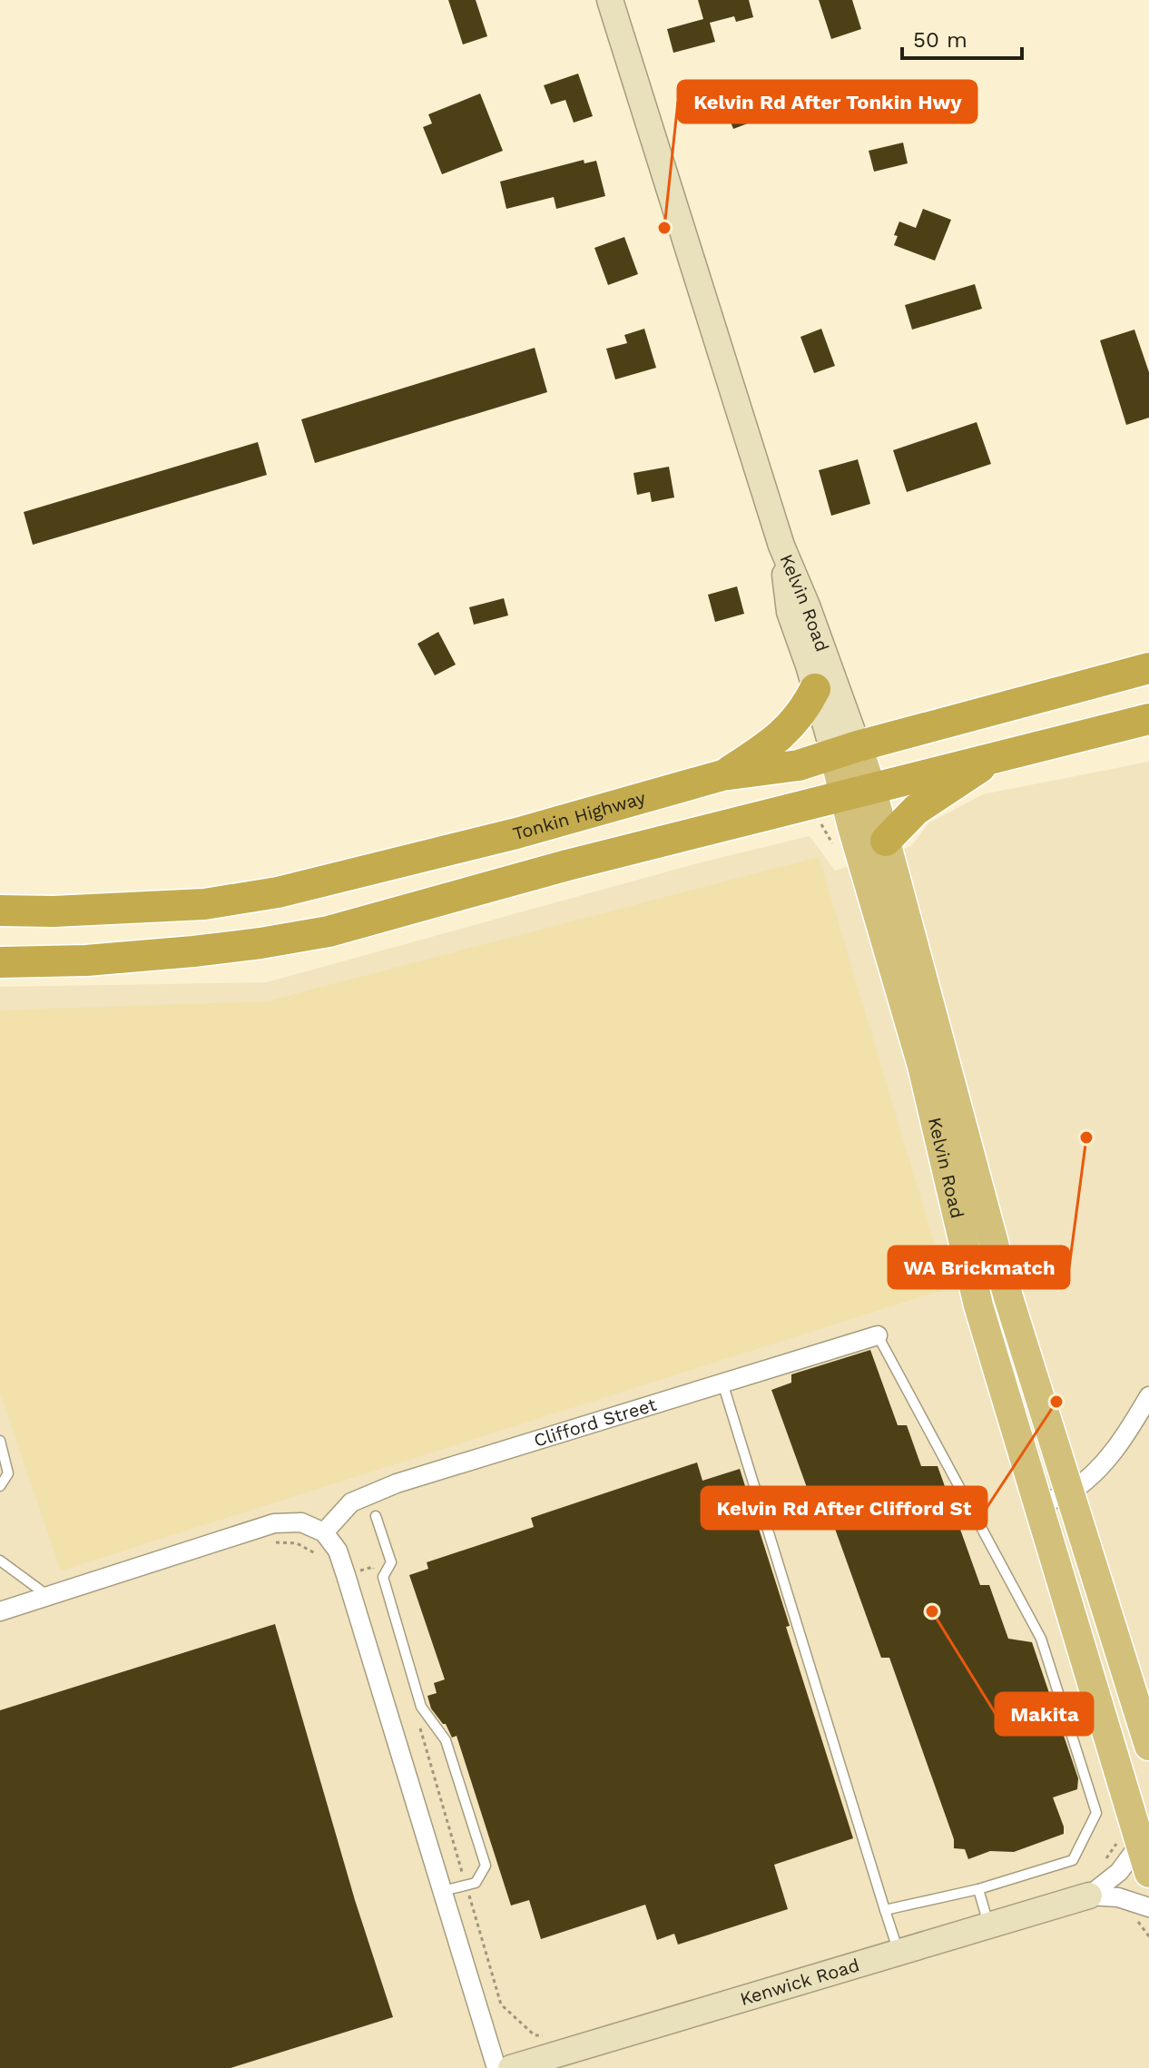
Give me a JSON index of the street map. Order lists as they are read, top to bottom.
{
  "streets": {
    "highway": ["Tonkin Highway"],
    "main road": ["Kelvin Road", "Kenwick Road"],
    "street": ["Clifford Street"]
  },
  "crossings": [
    ["Kelvin Road", "Tonkin Highway"],
    ["Kelvin Road", "Kenwick Road"]
  ],
  "places": [
    "Kelvin Rd After Tonkin Hwy",
    "WA Brickmatch",
    "Kelvin Rd After Clifford St",
    "Makita"
  ],
  "scale_bar": "50 m"
}
